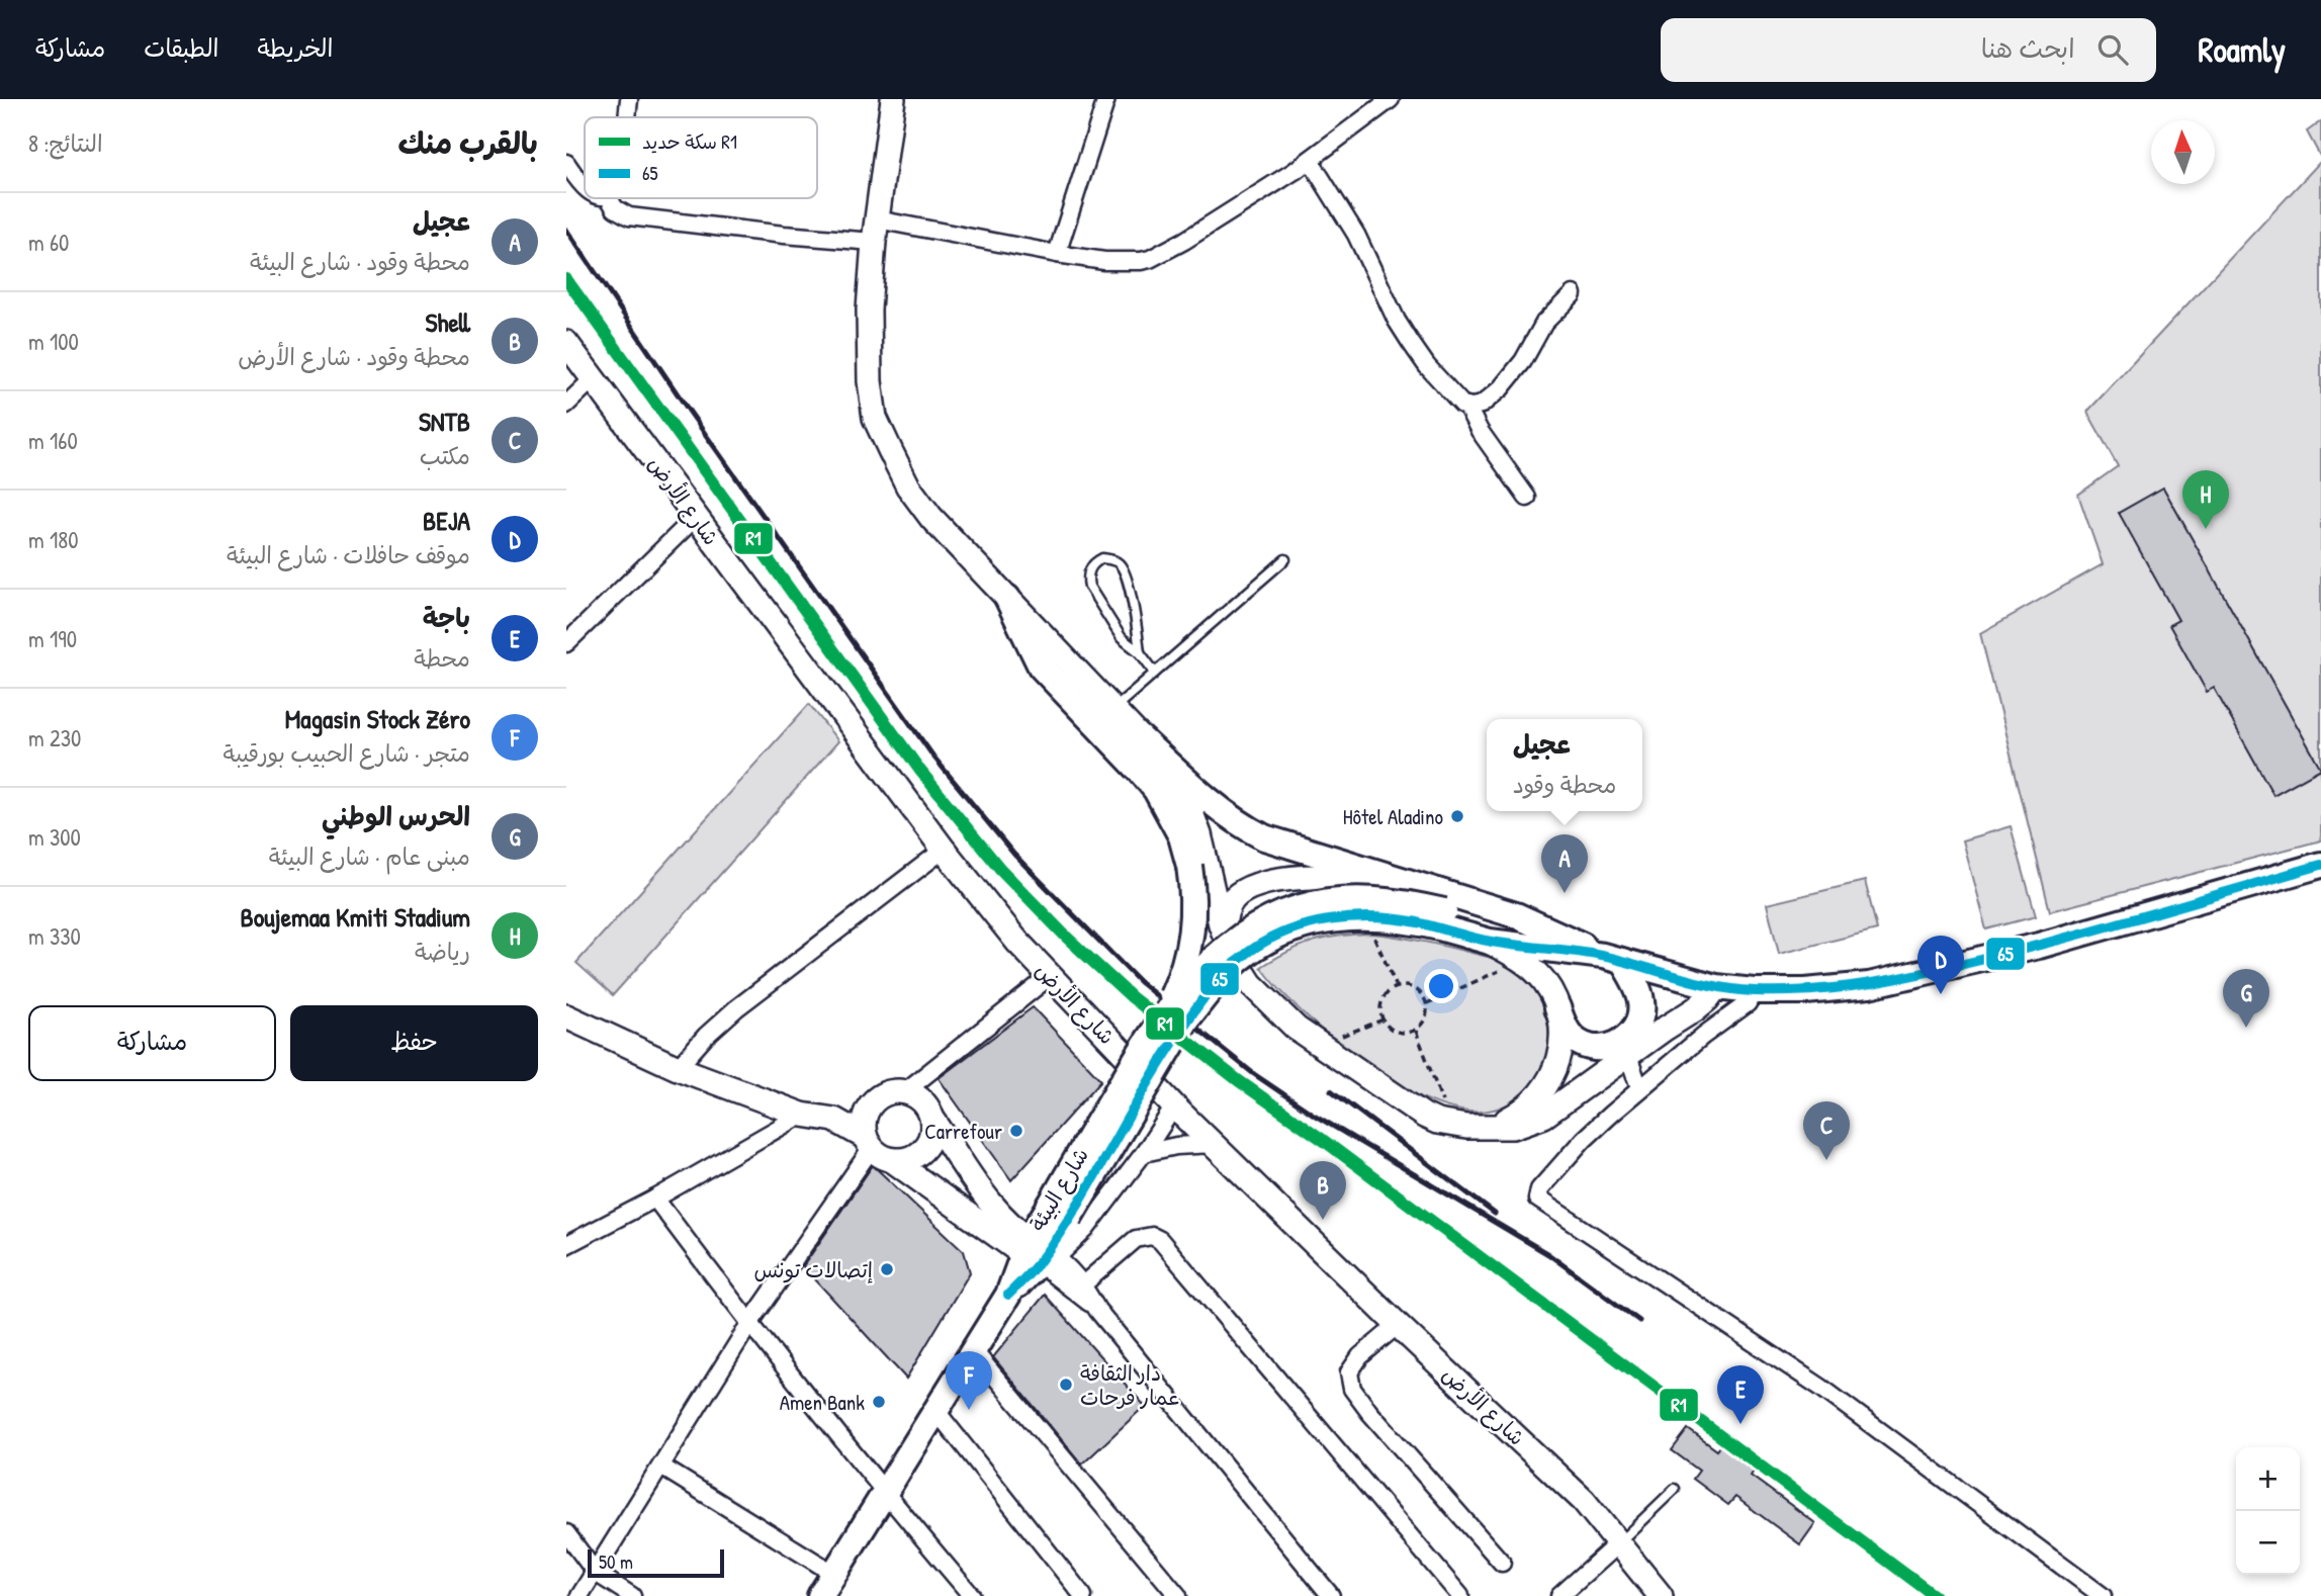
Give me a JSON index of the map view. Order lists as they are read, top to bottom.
{
  "streets": {
    "main road": ["شارع الأرض", "شارع البيئة"]
  },
  "places": [
    "Hôtel Aladino",
    "Carrefour",
    "إتصالات تونس",
    "دار الثقافة عمار فرحات",
    "Amen Bank"
  ],
  "lines": ["rail line R1", "transit line 65"],
  "legend": ["سكة حديد R1", "65"],
  "scale_bar": "50 m",
  "north": "top",
  "page": {
    "header": "Roamly",
    "search": "ابحث هنا",
    "nav": ["الخريطة", "الطبقات", "مشاركة"],
    "heading": ["بالقرب منك", "النتائج: 8"],
    "list": [
      {
        "mark": "A",
        "name": "عجيل",
        "note": "محطة وقود · شارع البيئة",
        "value": "60 m"
      },
      {
        "mark": "B",
        "name": "Shell",
        "note": "محطة وقود · شارع الأرض",
        "value": "100 m"
      },
      {
        "mark": "C",
        "name": "SNTB",
        "note": "مكتب",
        "value": "160 m"
      },
      {
        "mark": "D",
        "name": "BEJA",
        "note": "موقف حافلات · شارع البيئة",
        "value": "180 m"
      },
      {
        "mark": "E",
        "name": "باجة",
        "note": "محطة",
        "value": "190 m"
      },
      {
        "mark": "F",
        "name": "Magasin Stock Zéro",
        "note": "متجر · شارع الحبيب بورقيبة",
        "value": "230 m"
      },
      {
        "mark": "G",
        "name": "الحرس الوطني",
        "note": "مبنى عام · شارع البيئة",
        "value": "300 m"
      },
      {
        "mark": "H",
        "name": "Boujemaa Kmiti Stadium",
        "note": "رياضة",
        "value": "330 m"
      }
    ],
    "pins": [
      "H",
      "A",
      "D",
      "G",
      "C",
      "B",
      "F",
      "E"
    ],
    "popup": ["عجيل", "محطة وقود"],
    "buttons": ["حفظ", "مشاركة"],
    "map_buttons": ["+", "−"],
    "scale": "50 m"
  }
}
